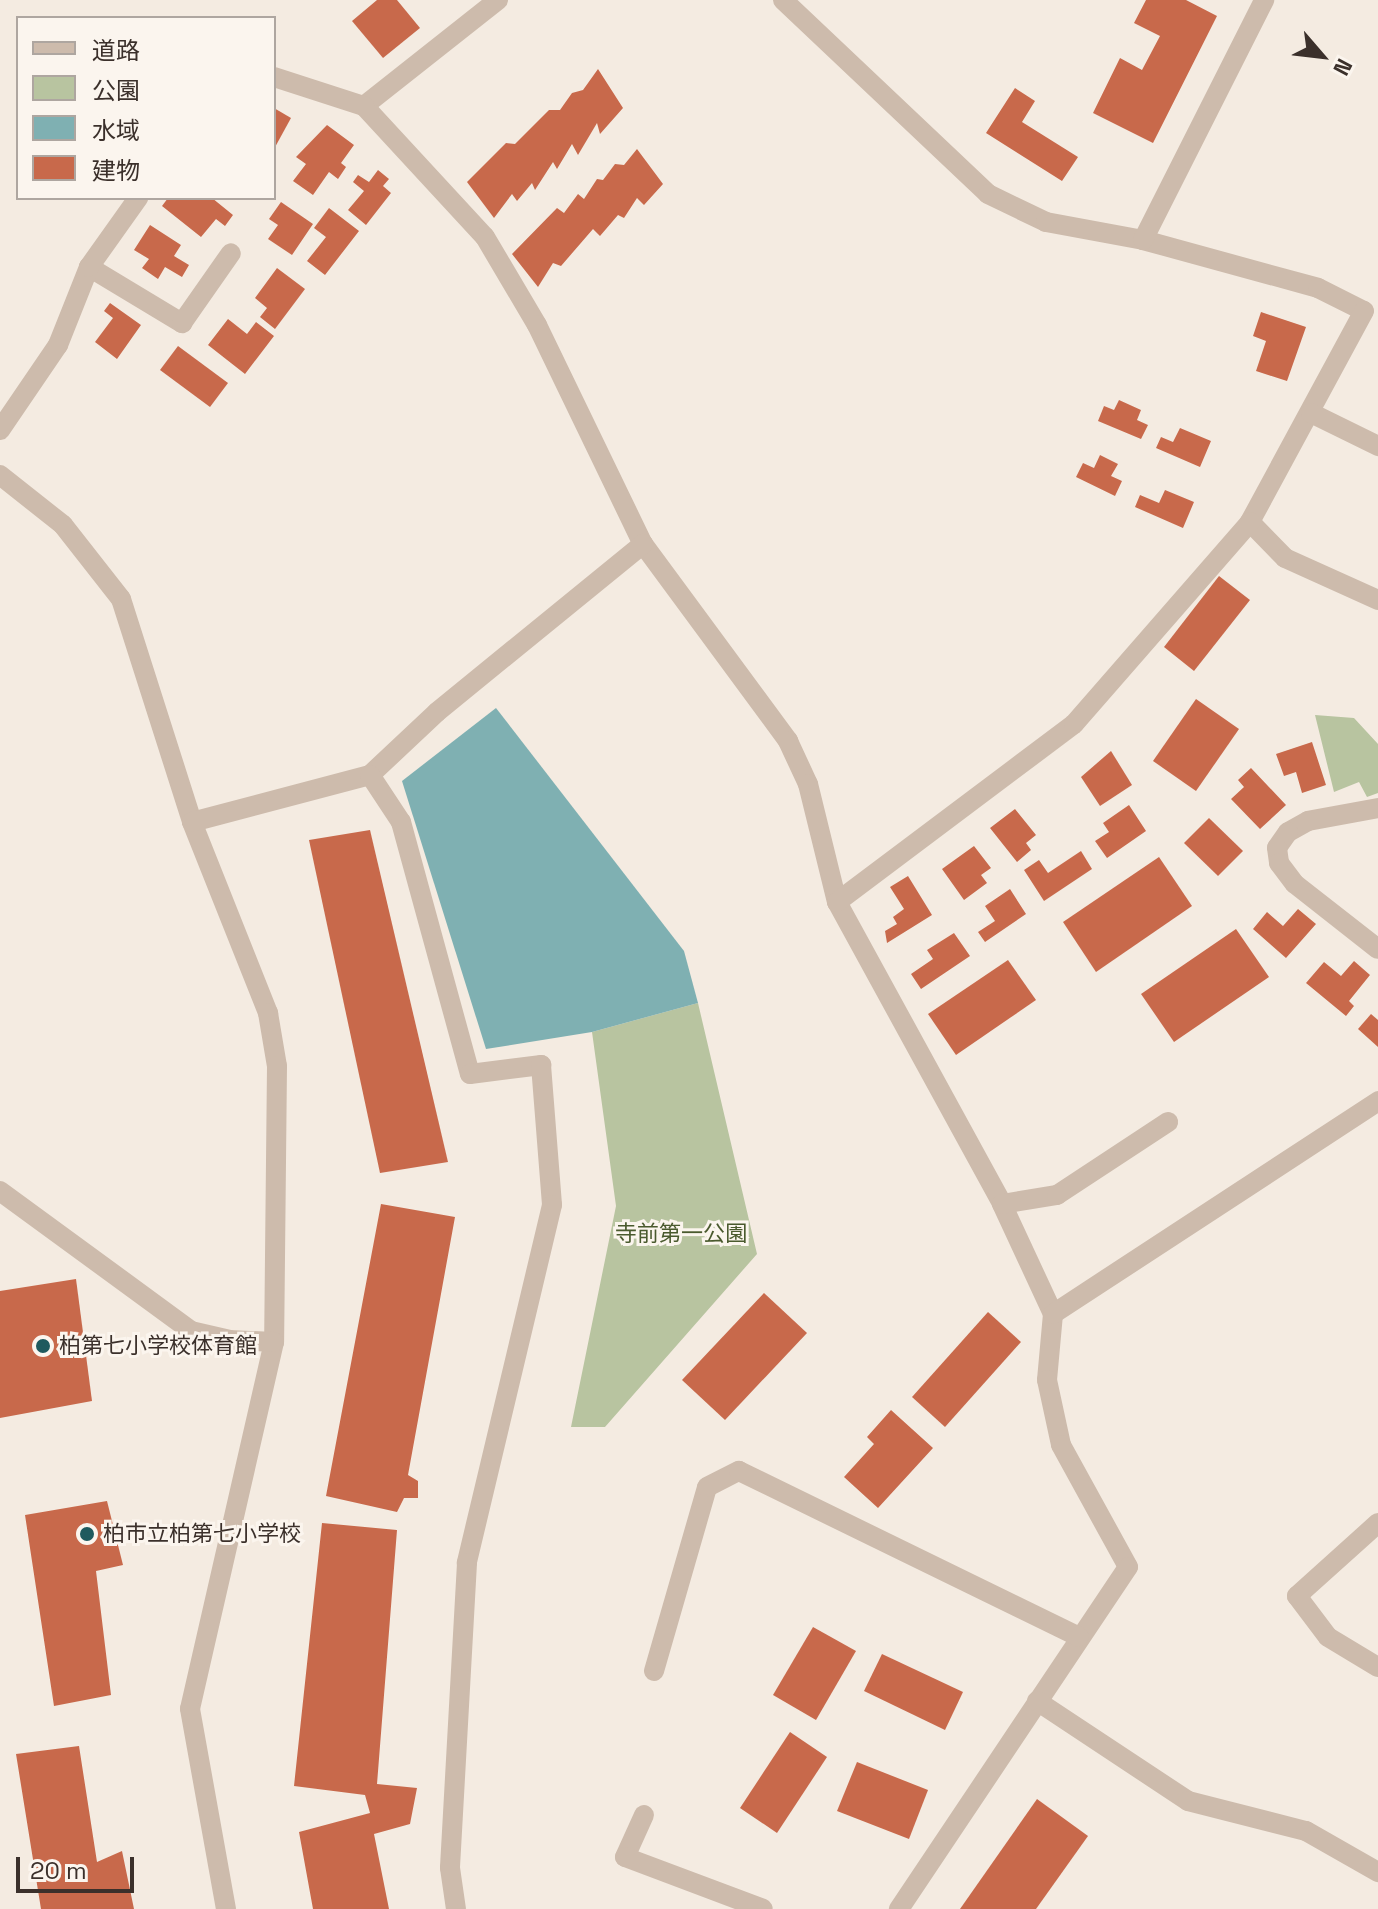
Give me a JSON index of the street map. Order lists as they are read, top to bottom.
{
  "parks": ["寺前第一公園"],
  "places": ["柏第七小学校体育館", "柏市立柏第七小学校"],
  "legend": [
    "道路",
    "公園",
    "水域",
    "建物"
  ],
  "scale_bar": "20 m",
  "north": "bottom right"
}
